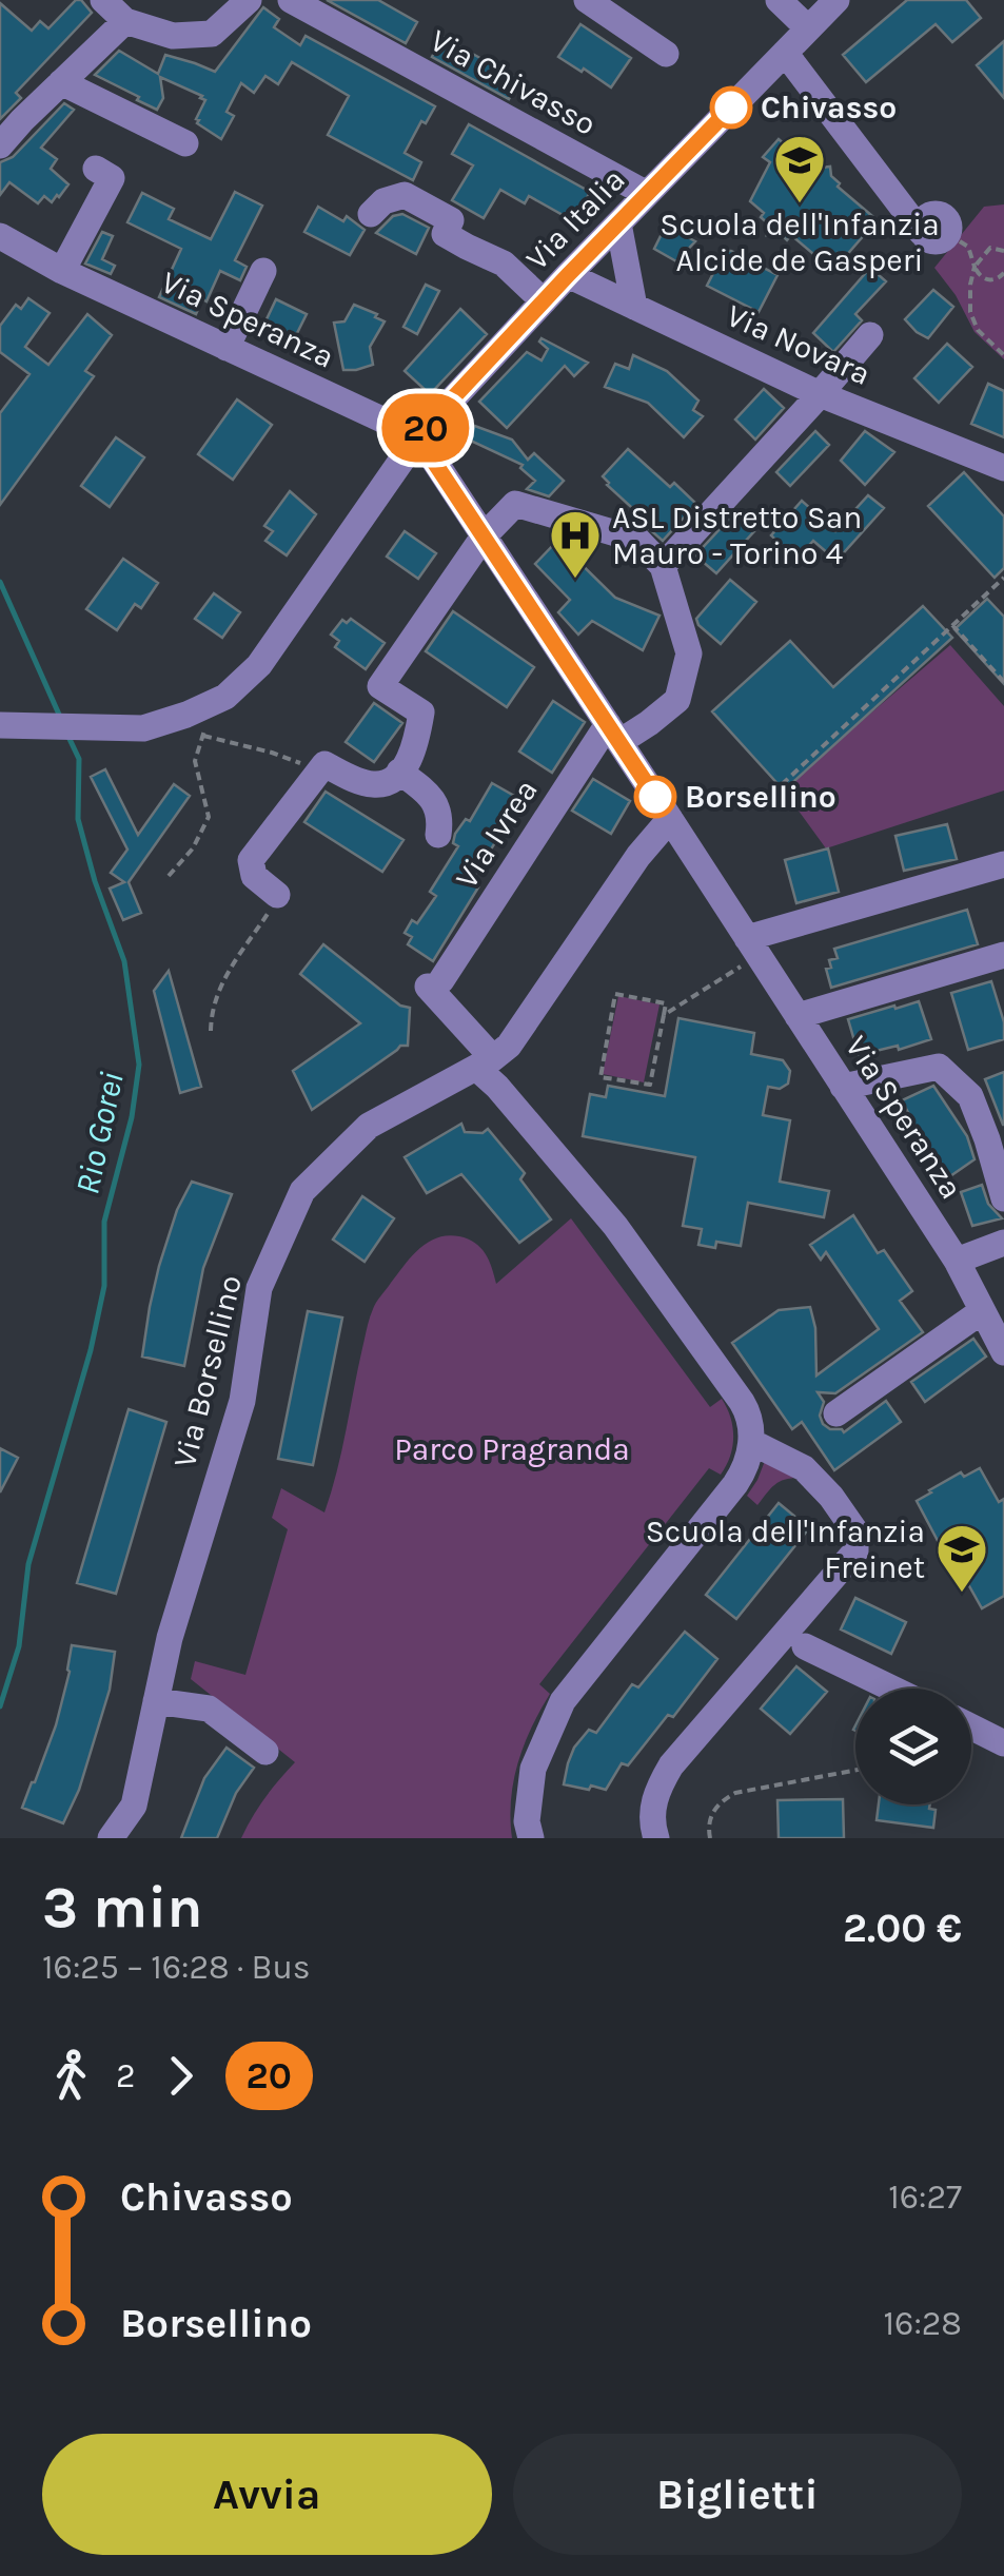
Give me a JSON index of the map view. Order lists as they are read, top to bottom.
{
  "streets": {
    "street": [
      "Via Chivasso",
      "Via Italia",
      "Via Speranza",
      "Via Novara",
      "Via Ivrea",
      "Via Borsellino"
    ]
  },
  "crossings": [
    ["Via Chivasso", "Via Italia"],
    ["Via Italia", "Via Speranza"],
    ["Via Italia", "Via Novara"],
    ["Via Speranza", "Via Ivrea"],
    ["Via Speranza", "Via Borsellino"],
    ["Via Ivrea", "Via Borsellino"]
  ],
  "water": ["Rio Gorei"],
  "parks": ["Parco Pragranda"],
  "places": {
    "other": ["Chivasso", "Borsellino"],
    "school or university": ["Scuola dell'Infanzia Alcide de Gasperi", "Scuola dell'Infanzia Freinet"],
    "hospital": ["ASL Distretto San Mauro - Torino 4"]
  },
  "lines": ["bus line 20"],
  "page": {
    "on_map": "20",
    "heading": ["3 min", "16:25 – 16:28 · Bus", "2.00 €"],
    "legs": ["2", "20"],
    "list": [
      {
        "name": "Chivasso",
        "value": "16:27"
      },
      {
        "name": "Borsellino",
        "value": "16:28"
      }
    ],
    "buttons": ["Avvia", "Biglietti"]
  }
}
